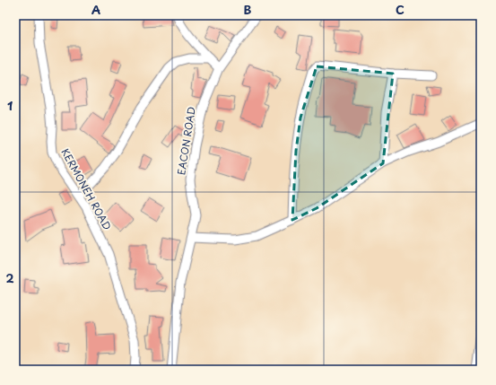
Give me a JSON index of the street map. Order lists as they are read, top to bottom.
{
  "streets": {
    "street": ["EACON ROAD", "KERMONEH ROAD"]
  },
  "grid": {
    "columns": ["A", "B", "C"],
    "rows": ["1", "2"]
  }
}
